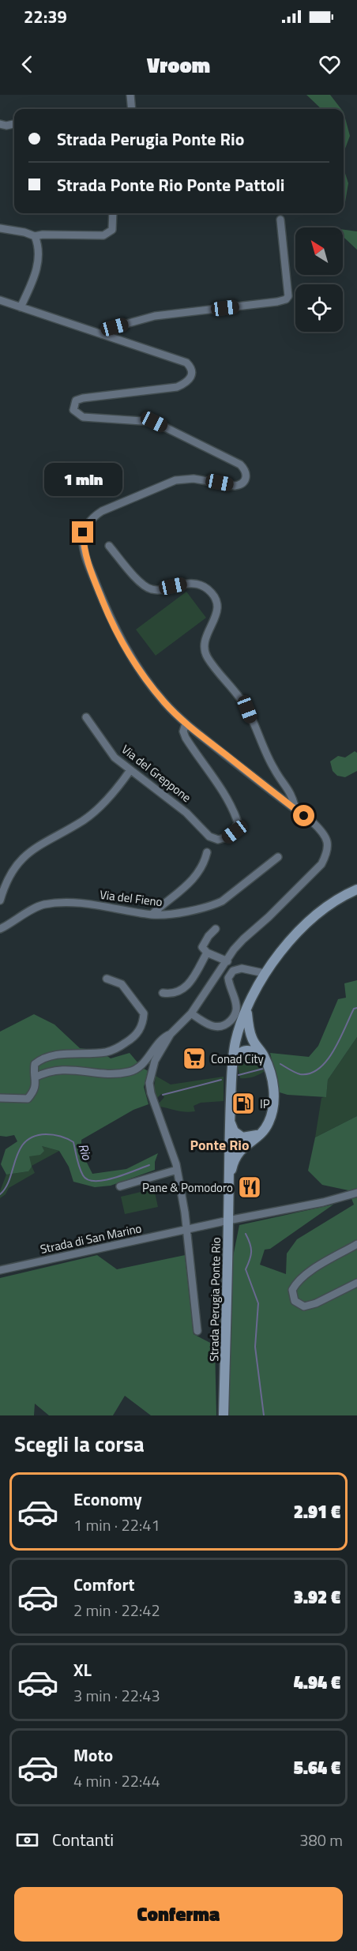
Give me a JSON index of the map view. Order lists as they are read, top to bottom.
{
  "streets": {
    "main road": ["Strada Perugia Ponte Rio"],
    "street": ["Via del Greppone", "Via del Fieno", "Strada di San Marino"]
  },
  "crossings": [
    ["Via del Greppone", "Strada Perugia Ponte Rio"],
    ["Strada di San Marino", "Strada Perugia Ponte Rio"]
  ],
  "districts": ["Ponte Rio"],
  "water": ["Rio"],
  "places": {
    "supermarket": ["Conad City"],
    "fuel station": ["IP"],
    "restaurant": ["Pane & Pomodoro"]
  },
  "north": "top left",
  "page": {
    "status": "22:39",
    "header": "Vroom",
    "banner": ["Strada Perugia Ponte Rio", "Strada Ponte Rio Ponte Pattoli"],
    "bubble": "1 min",
    "heading": "Scegli la corsa",
    "list": [
      {
        "name": "Economy",
        "note": "1 min · 22:41",
        "value": "2.91 €"
      },
      {
        "name": "Comfort",
        "note": "2 min · 22:42",
        "value": "3.92 €"
      },
      {
        "name": "XL",
        "note": "3 min · 22:43",
        "value": "4.94 €"
      },
      {
        "name": "Moto",
        "note": "4 min · 22:44",
        "value": "5.64 €"
      }
    ],
    "pay": ["Contanti", "380 m"],
    "buttons": "Conferma"
  }
}
